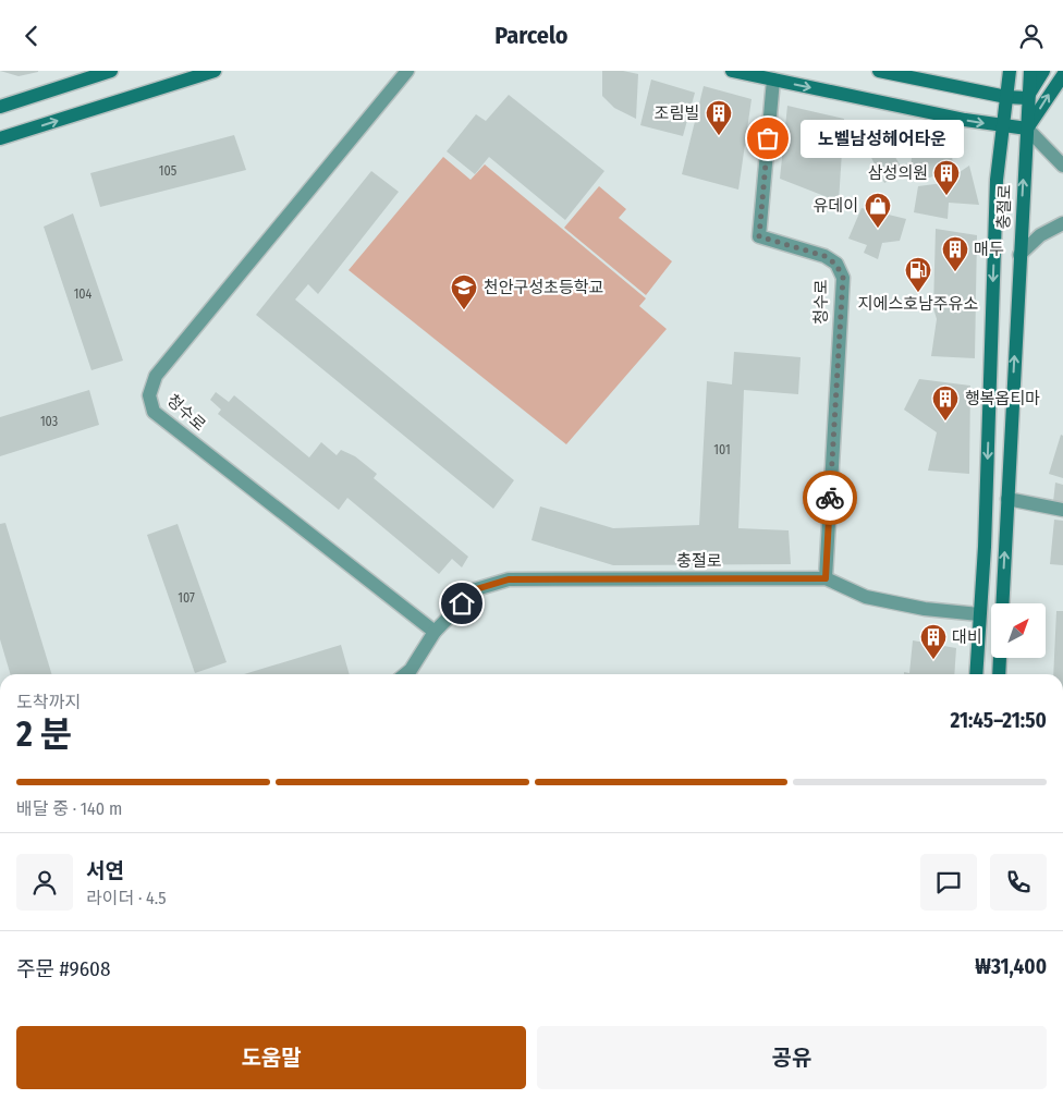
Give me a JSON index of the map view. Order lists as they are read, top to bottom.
{
  "streets": {
    "street": ["충절로", "청수로"]
  },
  "crossings": [
    ["충절로", "청수로"]
  ],
  "places": {
    "building": [
      "조림빌",
      "삼성의원",
      "매두",
      "행복옵티마",
      "대비"
    ],
    "other": ["노벨남성헤어타운"],
    "shop": ["유데이"],
    "fuel station": ["지에스호남주유소"],
    "school or university": ["천안구성초등학교"]
  },
  "house_numbers": [
    "105",
    "104",
    "103",
    "101",
    "107"
  ],
  "north": "top right",
  "page": {
    "header": "Parcelo",
    "bubble": "노벨남성헤어타운",
    "heading": ["2 분", "도착까지", "21:45–21:50"],
    "panel": [
      "서연",
      "라이더 · 4.5",
      "주문 #9608",
      "₩31,400"
    ],
    "bar": "배달 중 · 140 m",
    "buttons": ["도움말", "공유"]
  }
}
